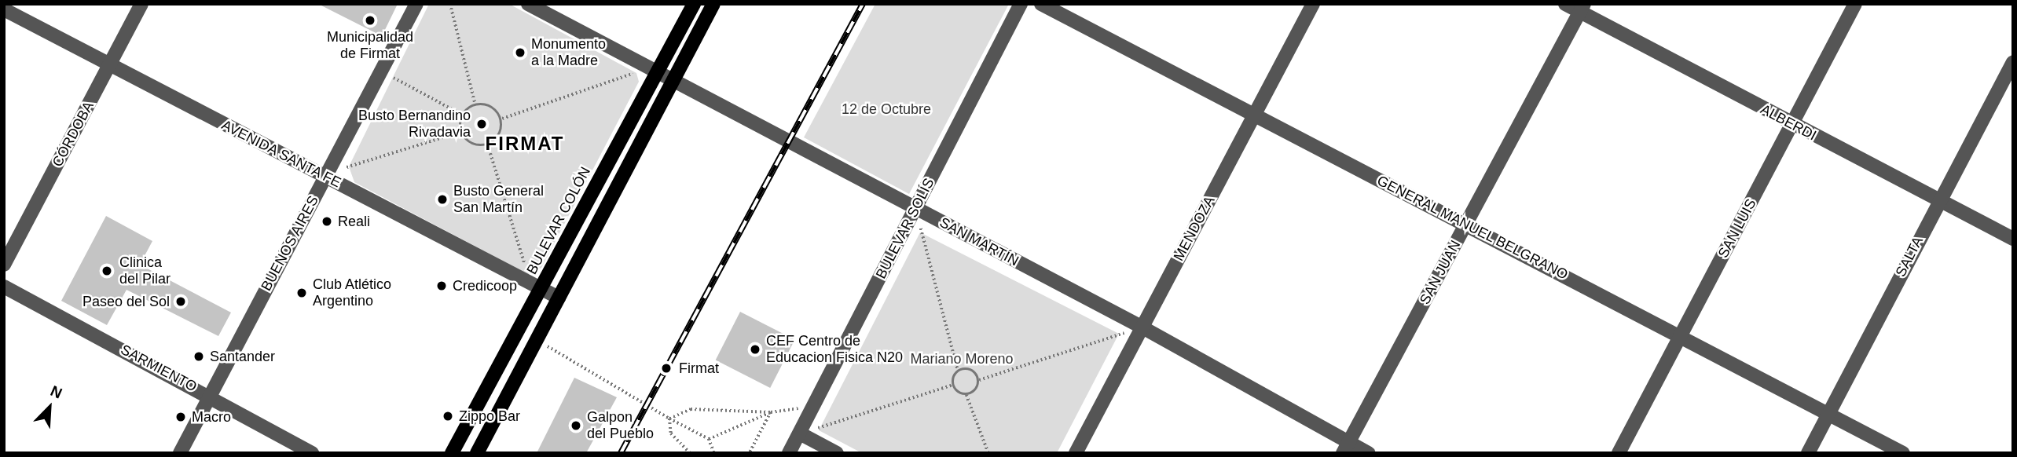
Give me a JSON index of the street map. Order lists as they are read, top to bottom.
{
  "streets": {
    "main road": ["BULEVAR COLÓN"],
    "street": [
      "ALBERDI",
      "CÓRDOBA",
      "AVENIDA SANTA FE",
      "GENERAL MANUEL BELGRANO",
      "BULEVAR SOLÍS",
      "MENDOZA",
      "SAN LUIS",
      "SAN MARTÍN",
      "BUENOS AIRES",
      "SALTA",
      "SAN JUAN",
      "SARMIENTO"
    ]
  },
  "crossings": [
    ["ALBERDI", "SAN LUIS"],
    ["ALBERDI", "SALTA"],
    ["ALBERDI", "SAN JUAN"],
    ["CÓRDOBA", "AVENIDA SANTA FE"],
    ["AVENIDA SANTA FE", "BULEVAR COLÓN"],
    ["AVENIDA SANTA FE", "BUENOS AIRES"],
    ["BULEVAR COLÓN", "SAN MARTÍN"],
    ["GENERAL MANUEL BELGRANO", "MENDOZA"],
    ["GENERAL MANUEL BELGRANO", "SAN LUIS"],
    ["GENERAL MANUEL BELGRANO", "SALTA"],
    ["GENERAL MANUEL BELGRANO", "SAN JUAN"],
    ["BULEVAR SOLÍS", "SAN MARTÍN"],
    ["MENDOZA", "SAN MARTÍN"],
    ["SAN MARTÍN", "SAN JUAN"],
    ["BUENOS AIRES", "SARMIENTO"]
  ],
  "districts": ["FIRMAT"],
  "parks": ["12 de Octubre", "Mariano Moreno"],
  "places": [
    "Municipalidad de Firmat",
    "Monumento a la Madre",
    "Busto Bernandino Rivadavia",
    "Busto General San Martín",
    "Reali",
    "Clinica del Pilar",
    "Credicoop",
    "Club Atlético Argentino",
    "Paseo del Sol",
    "CEF Centro de Educacion Fisica N20",
    "Santander",
    "Firmat",
    "Zippo Bar",
    "Macro",
    "Galpon del Pueblo"
  ],
  "north": "top right"
}
